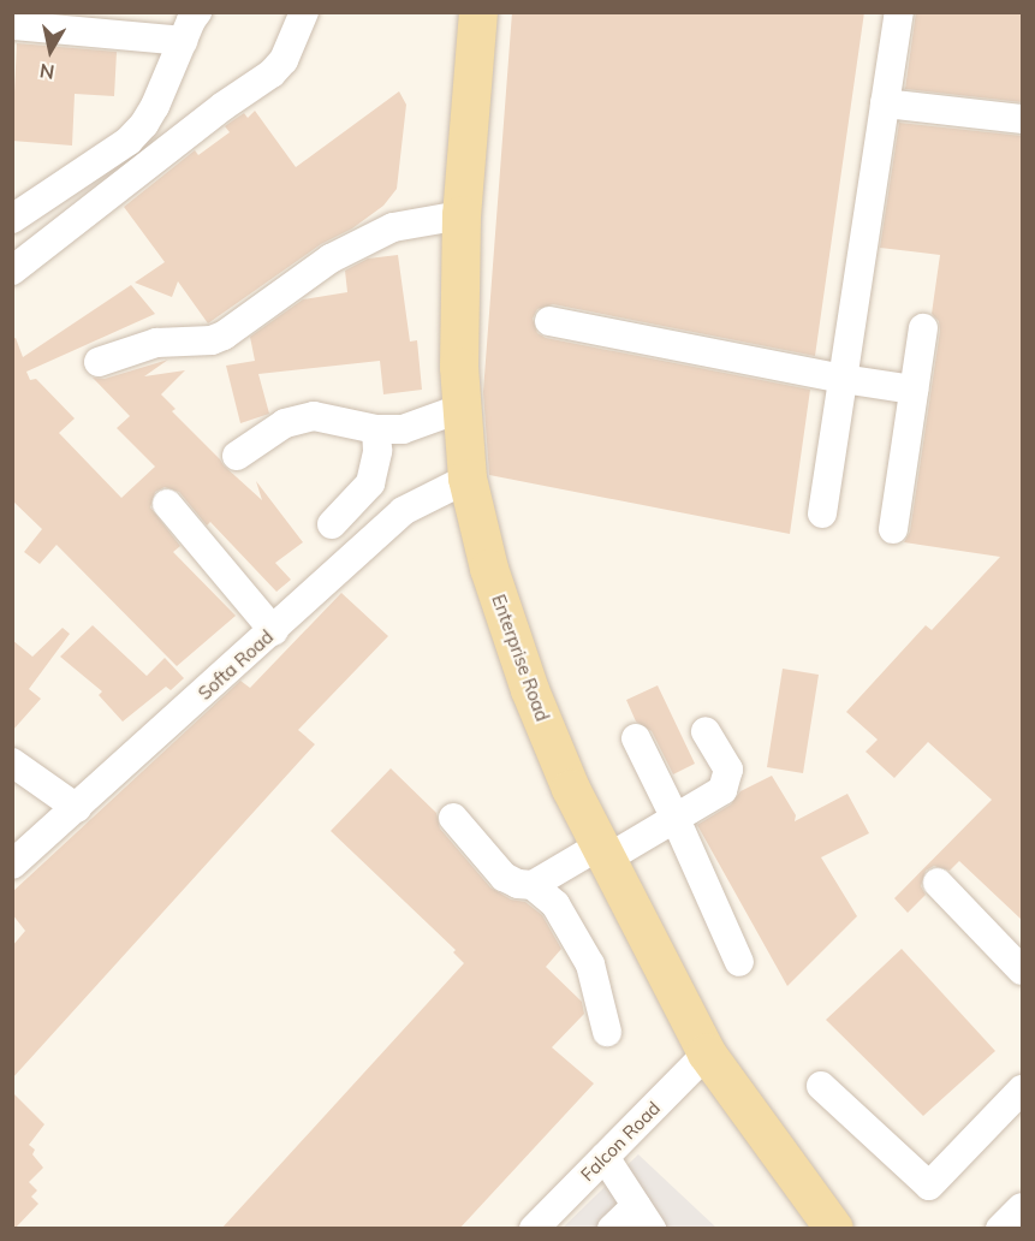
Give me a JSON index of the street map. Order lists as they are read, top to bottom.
{
  "streets": {
    "main road": ["Enterprise Road"],
    "street": ["Softa Road", "Falcon Road"]
  },
  "crossings": [
    ["Enterprise Road", "Softa Road"],
    ["Enterprise Road", "Falcon Road"]
  ],
  "north": "bottom"
}
